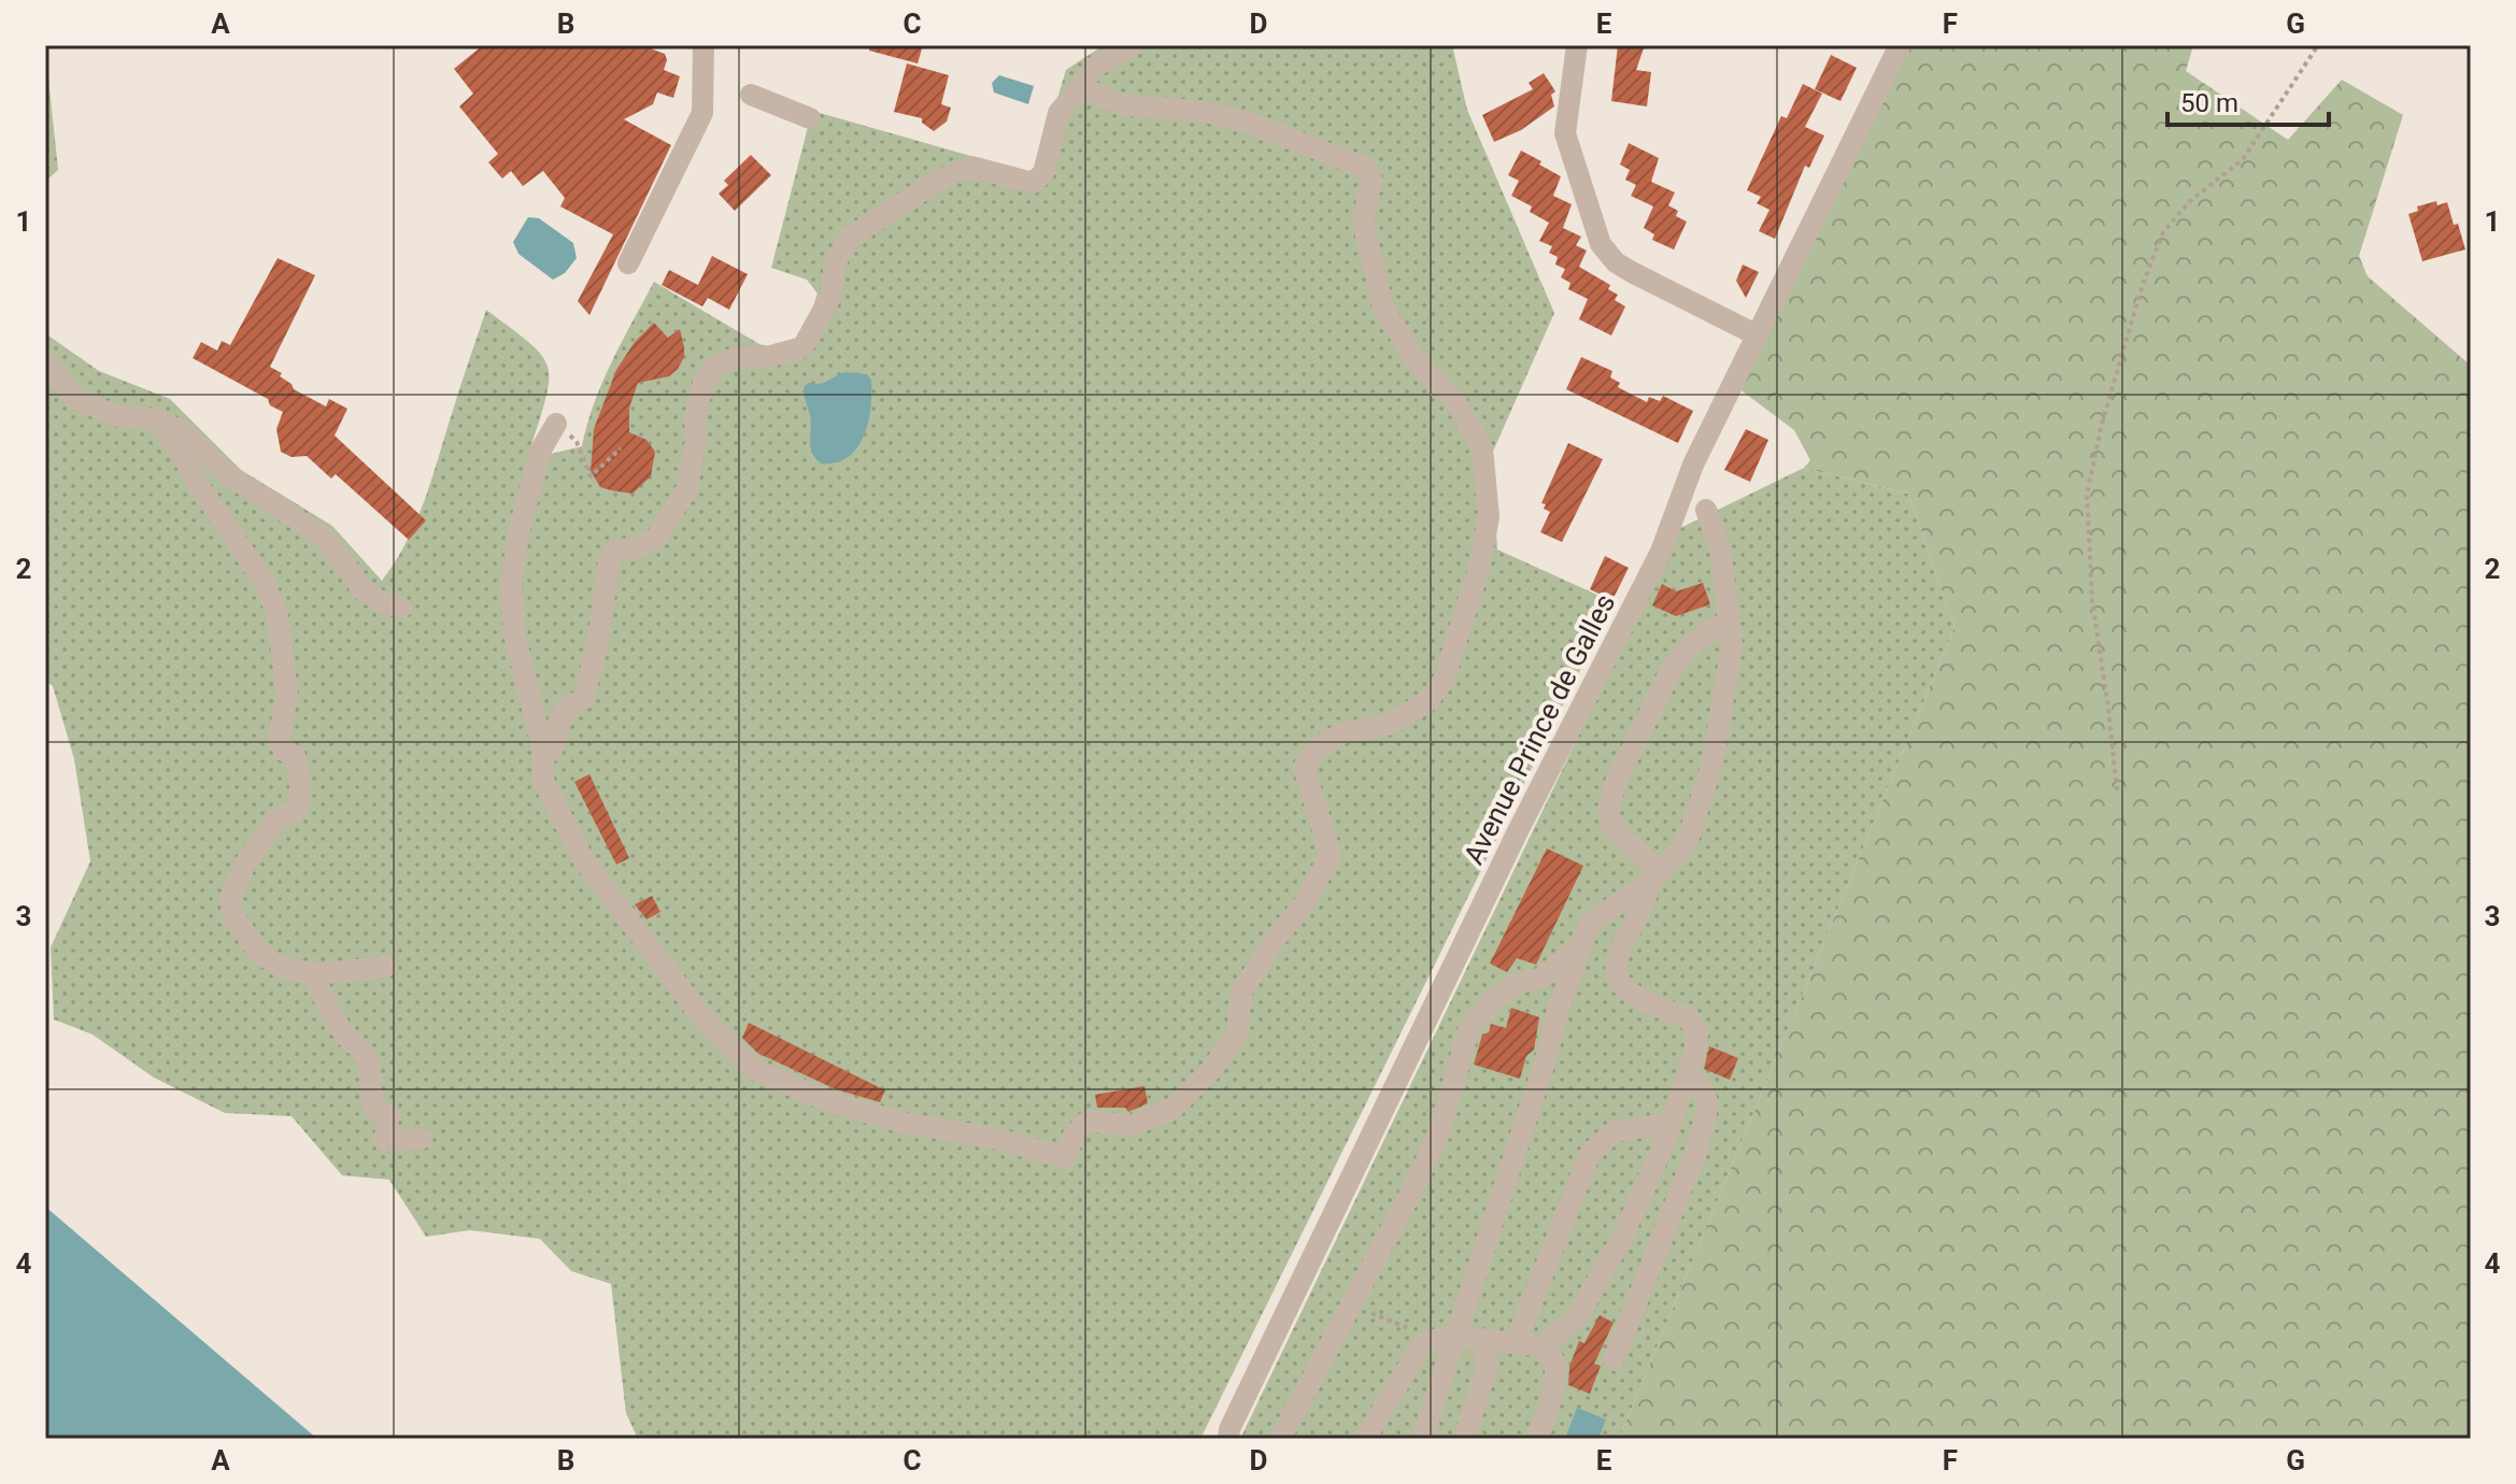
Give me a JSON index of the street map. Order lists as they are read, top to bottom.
{
  "streets": {
    "street": ["Avenue Prince de Galles"]
  },
  "scale_bar": "50 m",
  "grid": {
    "columns": [
      "A",
      "B",
      "C",
      "D",
      "E",
      "F",
      "G"
    ],
    "rows": [
      "1",
      "2",
      "3",
      "4"
    ]
  }
}
